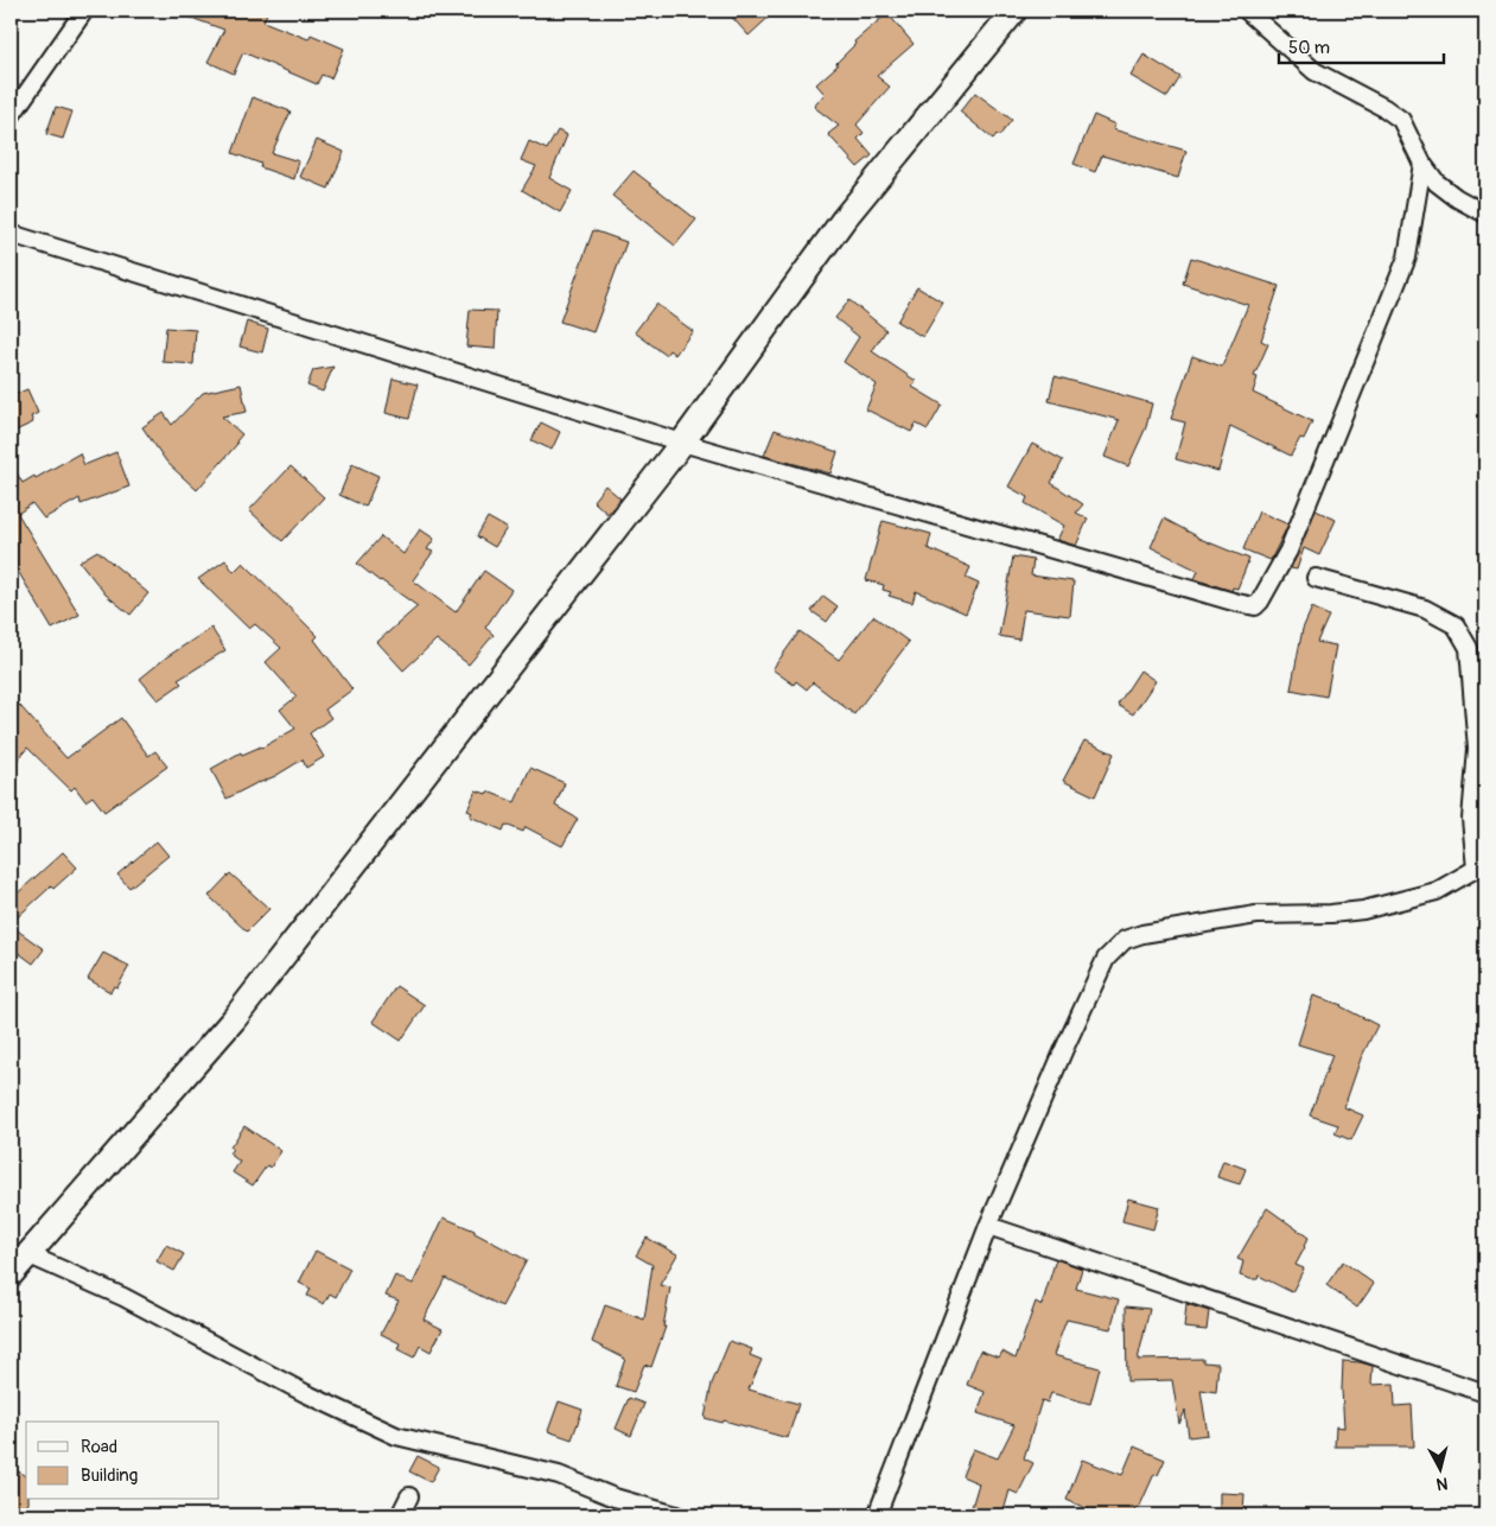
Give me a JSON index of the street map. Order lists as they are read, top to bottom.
{
  "legend": ["Road", "Building"],
  "scale_bar": "50 m",
  "north": "bottom"
}
